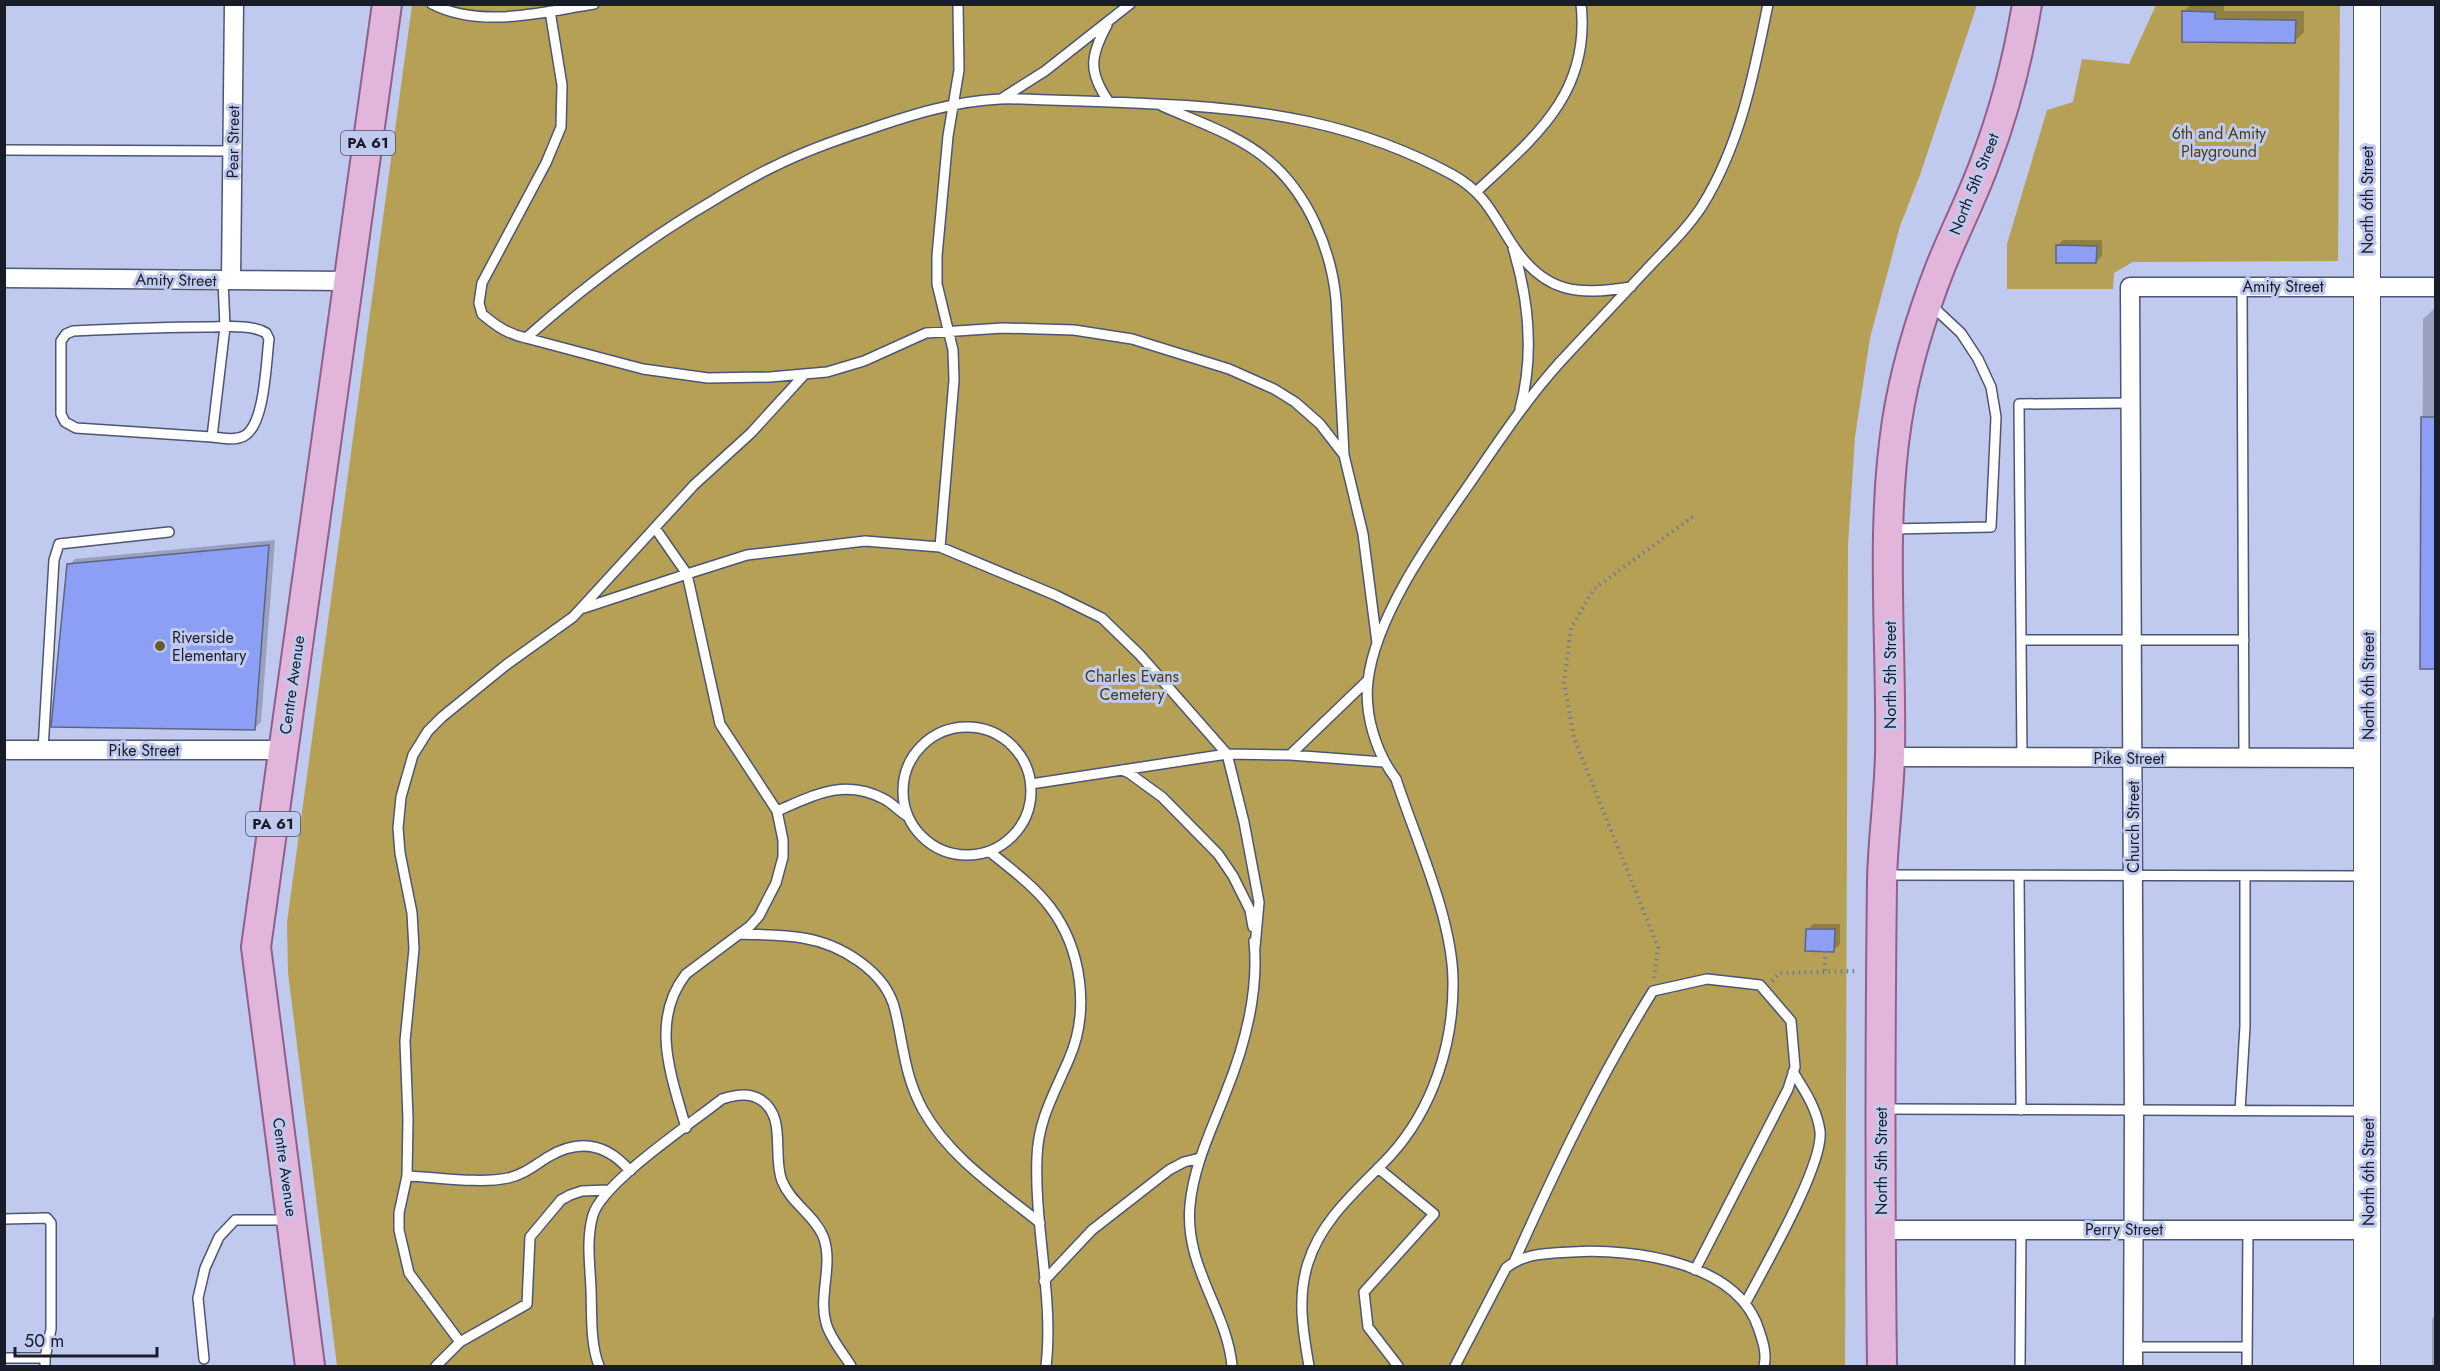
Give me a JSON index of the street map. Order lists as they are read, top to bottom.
{
  "streets": {
    "main road": ["PA 61", "North 5th Street", "Centre Avenue"],
    "street": [
      "Pear Street",
      "North 6th Street",
      "Amity Street",
      "Pike Street",
      "Church Street",
      "Perry Street"
    ]
  },
  "crossings": [
    ["Pear Street", "Amity Street"],
    ["North 5th Street", "Pike Street"],
    ["North 5th Street", "Perry Street"],
    ["North 6th Street", "Amity Street"],
    ["North 6th Street", "Pike Street"],
    ["North 6th Street", "Perry Street"],
    ["Amity Street", "Centre Avenue"],
    ["Amity Street", "Church Street"],
    ["Centre Avenue", "Pike Street"],
    ["Pike Street", "Church Street"],
    ["Church Street", "Perry Street"]
  ],
  "parks": ["6th and Amity Playground", "Charles Evans Cemetery"],
  "places": ["Riverside Elementary"],
  "scale_bar": "50 m"
}
